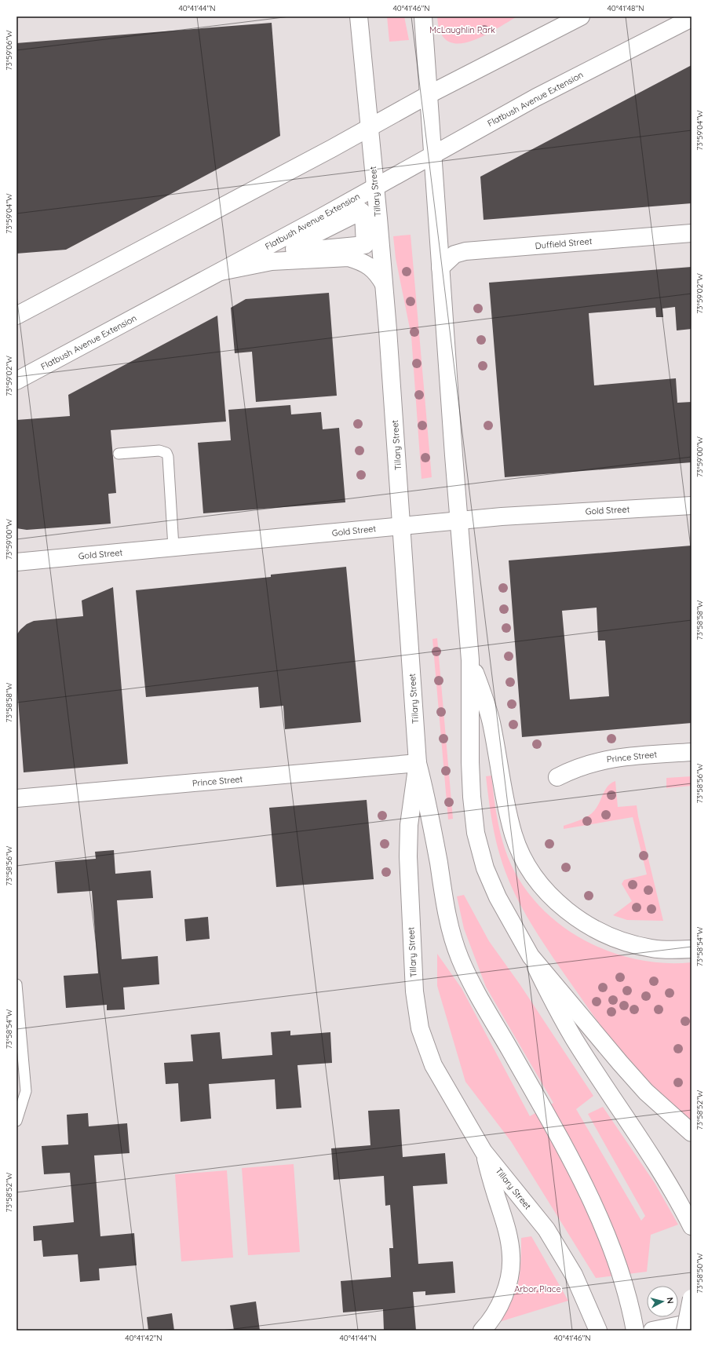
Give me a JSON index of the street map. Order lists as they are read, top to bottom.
{
  "streets": {
    "main road": [
      "Flatbush Avenue Extension",
      "Tillary Street",
      "Duffield Street",
      "Gold Street",
      "Prince Street"
    ]
  },
  "crossings": [
    ["Flatbush Avenue Extension", "Tillary Street"],
    ["Tillary Street", "Gold Street"],
    ["Tillary Street", "Prince Street"]
  ],
  "parks": ["McLaughlin Park", "Arbor Place"],
  "north": "right",
  "coordinates": [
    "40°41'44\"N",
    "40°41'46\"N",
    "40°41'48\"N",
    "73°59'06\"W",
    "73°59'04\"W",
    "73°59'02\"W",
    "73°59'00\"W",
    "73°58'58\"W",
    "73°58'56\"W",
    "73°58'54\"W",
    "73°58'52\"W",
    "73°58'50\"W",
    "40°41'42\"N"
  ]
}
